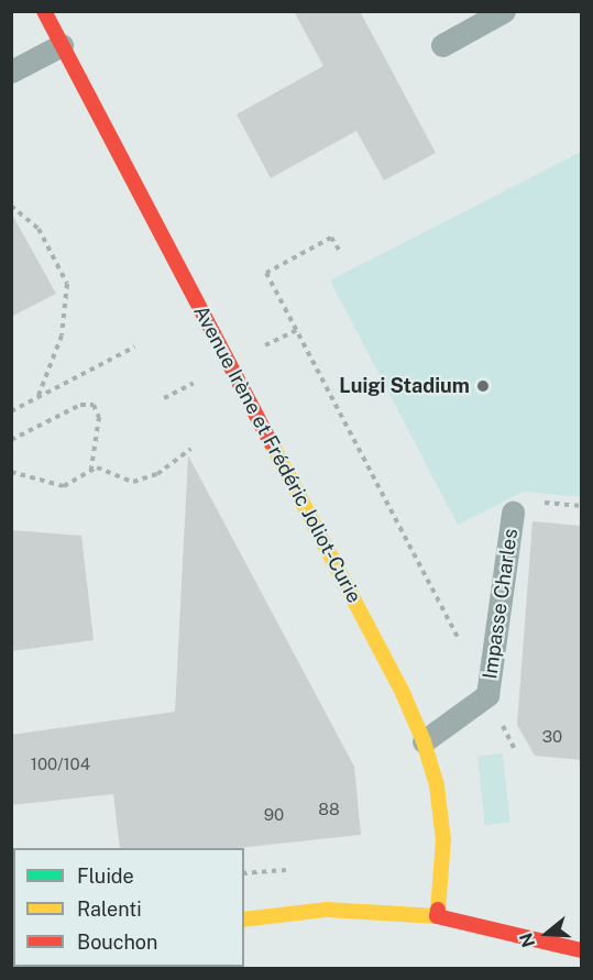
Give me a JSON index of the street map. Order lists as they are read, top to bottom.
{
  "streets": {
    "main road": ["Avenue Irène et Frédéric Joliot-Curie"],
    "lane": ["Impasse Charles"]
  },
  "crossings": [
    ["Avenue Irène et Frédéric Joliot-Curie", "Impasse Charles"]
  ],
  "places": ["Luigi Stadium"],
  "house_numbers": [
    "30",
    "100/104",
    "88",
    "90"
  ],
  "legend": ["Fluide", "Ralenti", "Bouchon"],
  "north": "left"
}
